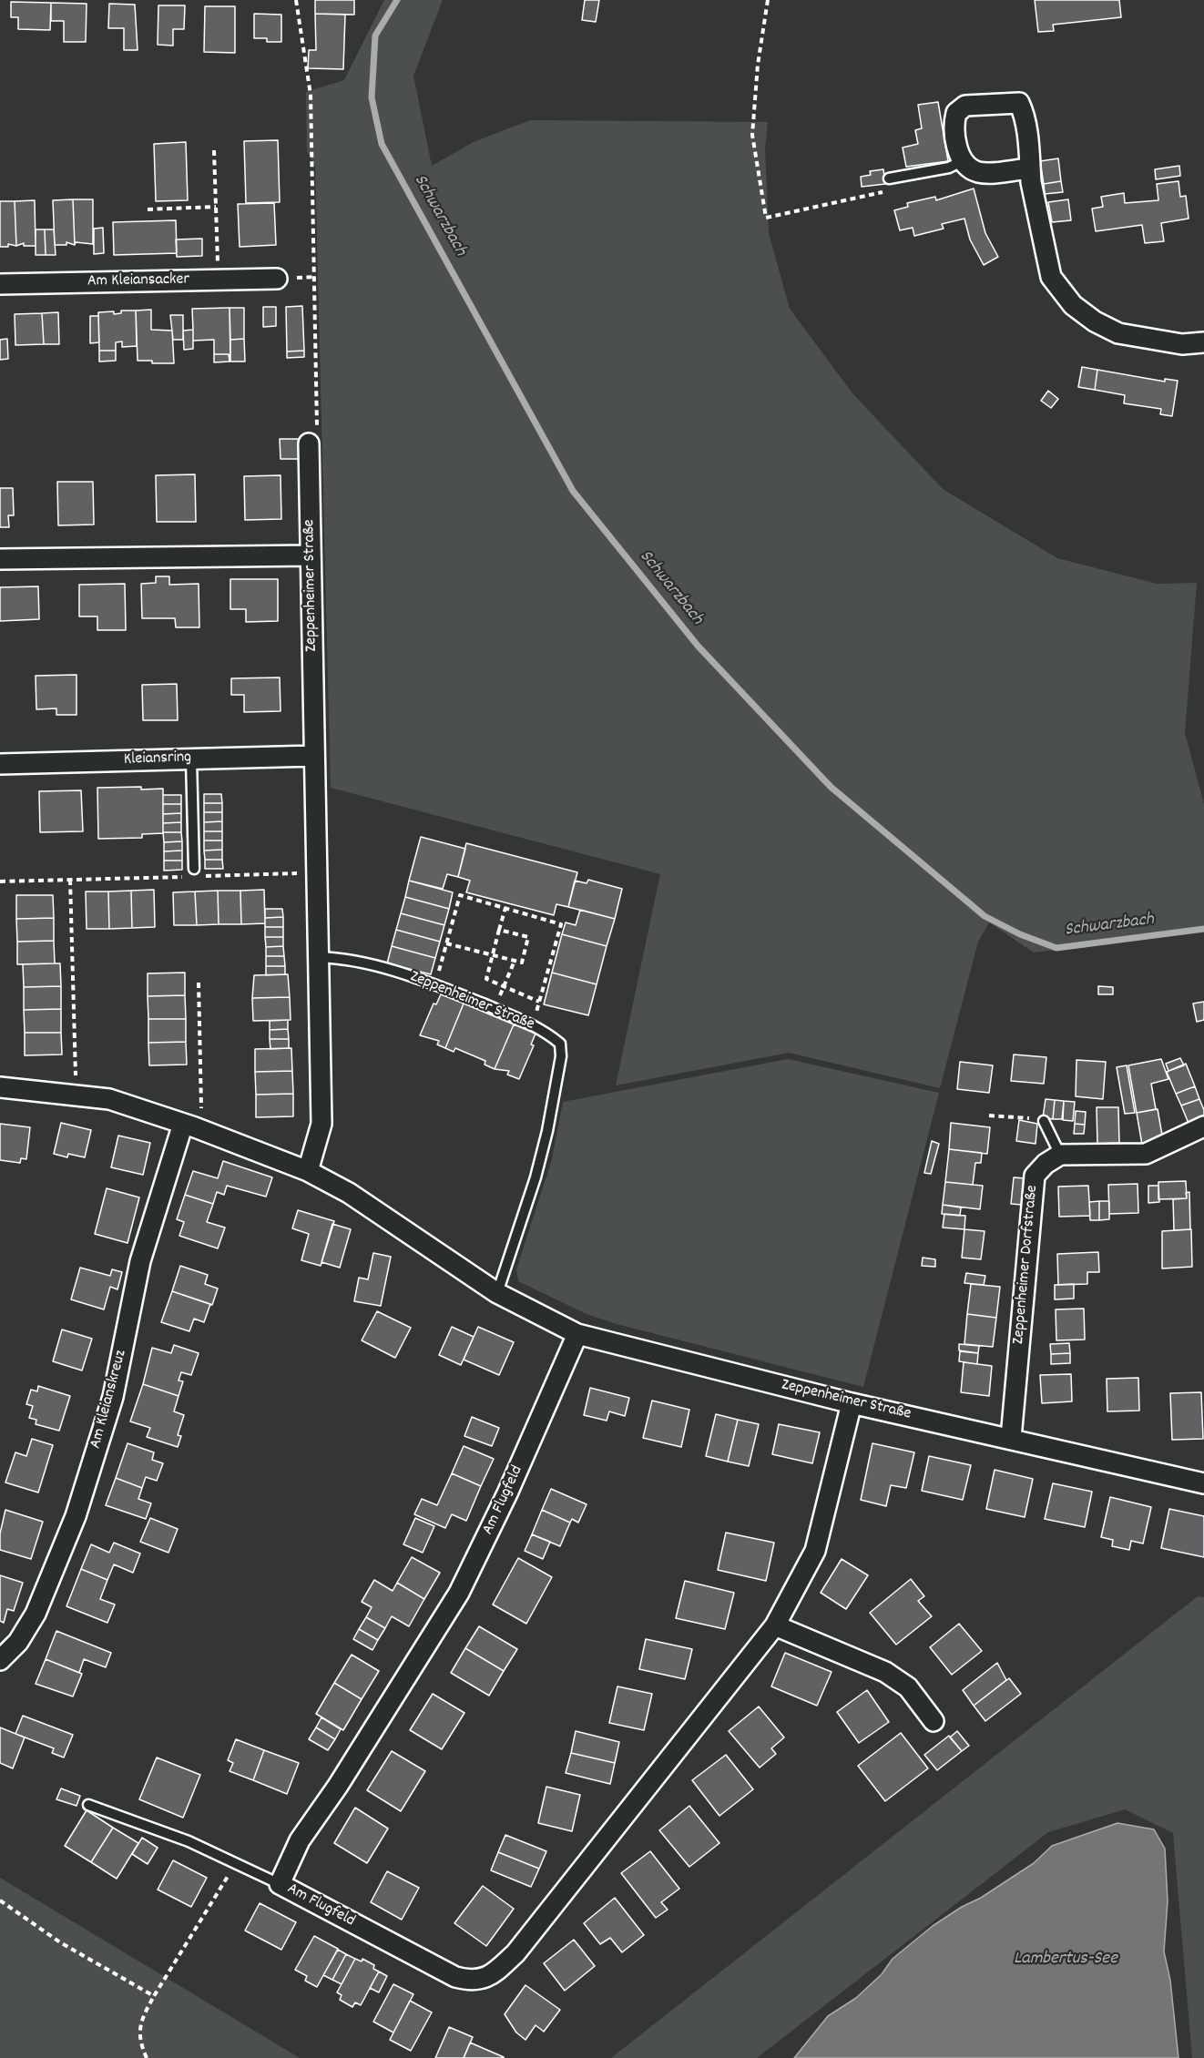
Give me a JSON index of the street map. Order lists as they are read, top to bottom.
{
  "streets": {
    "street": [
      "Am Kleiansacker",
      "Zeppenheimer Straße",
      "Kleiansring",
      "Zeppenheimer Dorfstraße",
      "Am Kleianskreuz",
      "Am Flugfeld"
    ]
  },
  "crossings": [
    ["Zeppenheimer Straße", "Kleiansring"],
    ["Zeppenheimer Straße", "Zeppenheimer Dorfstraße"],
    ["Zeppenheimer Straße", "Am Kleianskreuz"],
    ["Zeppenheimer Straße", "Am Flugfeld"]
  ],
  "water": ["Schwarzbach", "Lambertus-See"]
}
